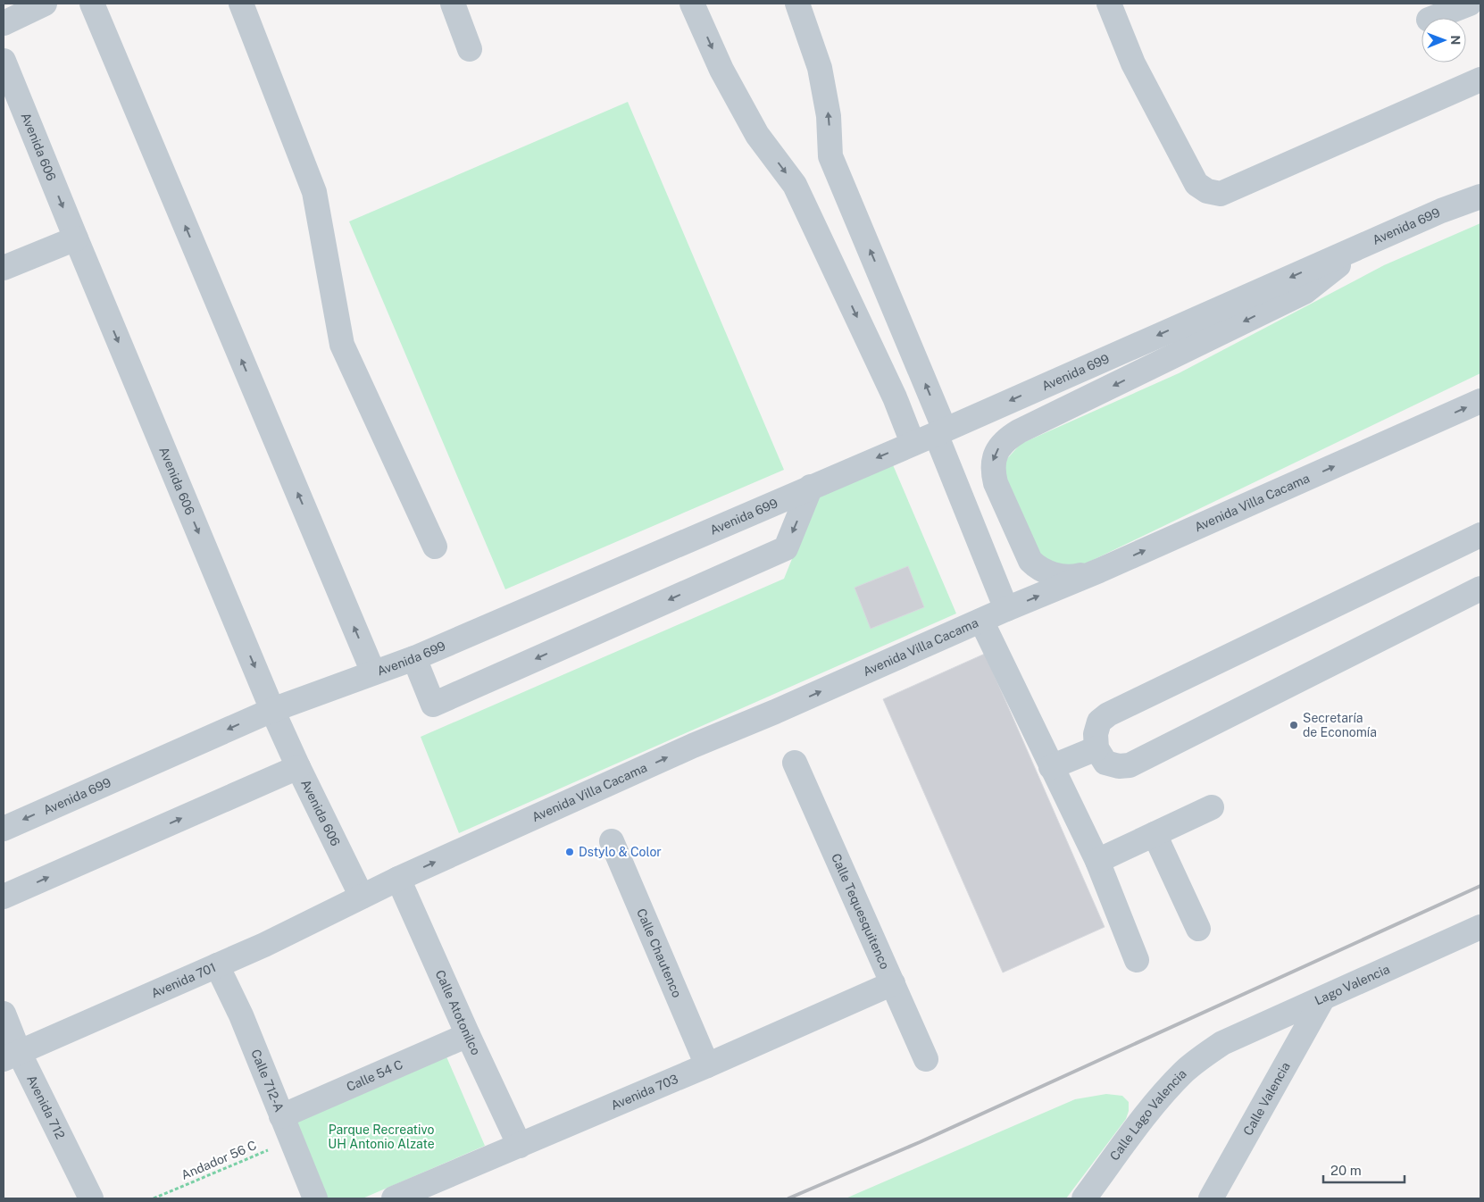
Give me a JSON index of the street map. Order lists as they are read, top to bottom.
{
  "streets": {
    "street": [
      "Avenida 606",
      "Avenida 699",
      "Avenida Villa Cacama",
      "Calle Tequesquitenco",
      "Calle Chautenco",
      "Avenida 701",
      "Lago Valencia",
      "Calle Atotonilco",
      "Calle 54 C",
      "Calle 712-A",
      "Avenida 703",
      "Calle Valencia",
      "Avenida 712",
      "Calle Lago Valencia"
    ],
    "path": ["Andador 56 C"]
  },
  "crossings": [
    ["Avenida 606", "Avenida 699"],
    ["Avenida 606", "Avenida Villa Cacama"],
    ["Avenida 606", "Avenida 701"],
    ["Avenida Villa Cacama", "Avenida 701"],
    ["Avenida Villa Cacama", "Calle Atotonilco"],
    ["Calle Tequesquitenco", "Avenida 703"],
    ["Calle Chautenco", "Avenida 703"],
    ["Avenida 701", "Calle 712-A"],
    ["Avenida 701", "Avenida 712"],
    ["Lago Valencia", "Calle Valencia"],
    ["Lago Valencia", "Calle Lago Valencia"],
    ["Calle Atotonilco", "Calle 54 C"],
    ["Calle Atotonilco", "Avenida 703"],
    ["Calle 54 C", "Calle 712-A"],
    ["Calle 712-A", "Andador 56 C"]
  ],
  "parks": ["Parque Recreativo UH Antonio Alzate"],
  "places": ["Secretaría de Economía", "Dstylo & Color"],
  "scale_bar": "20 m",
  "north": "right"
}
